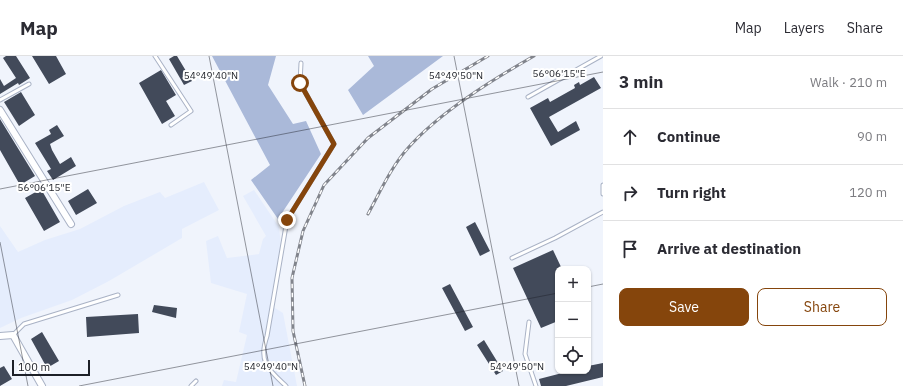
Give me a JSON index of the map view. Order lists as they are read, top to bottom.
{
  "scale_bar": "100 m",
  "page": {
    "header": "Map",
    "nav": ["Map", "Layers", "Share"],
    "heading": ["3 min", "Walk · 210 m"],
    "list": [
      ["Continue", "90 m"],
      ["Turn right", "120 m"],
      "Arrive at destination"
    ],
    "map_buttons": ["+", "−"],
    "buttons": ["Save", "Share"],
    "scale": "100 m"
  },
  "coordinates": ["56°06'15\"E", "54°49'40\"N", "54°49'50\"N"]
}
